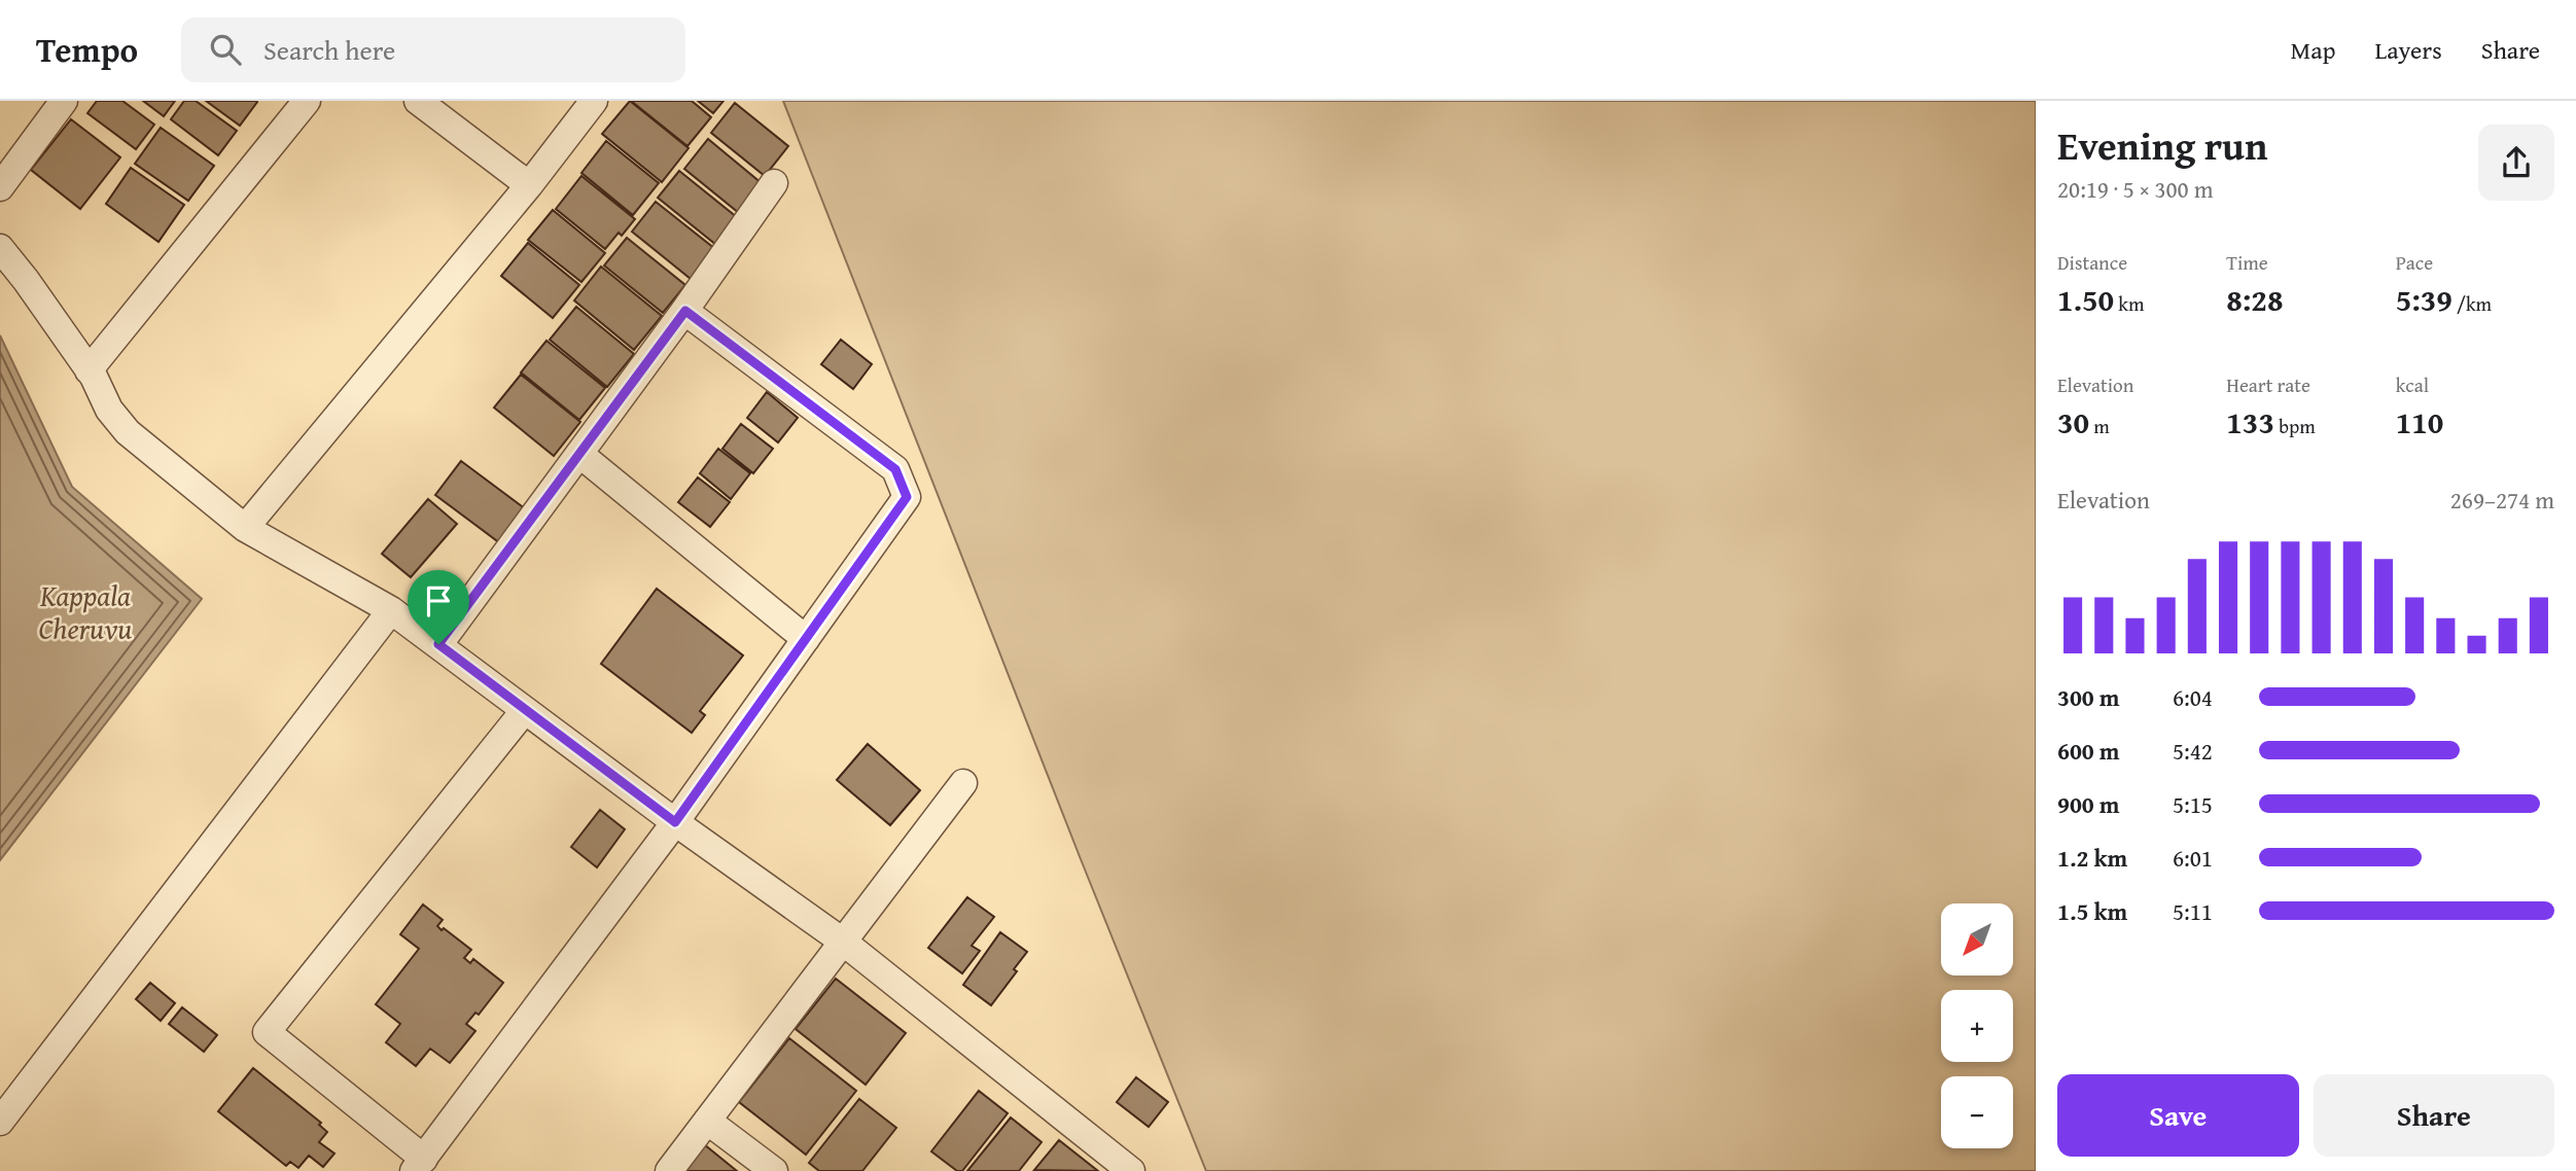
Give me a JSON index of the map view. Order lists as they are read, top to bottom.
{
  "water": ["Kappala Cheruvu"],
  "north": "bottom left",
  "page": {
    "header": "Tempo",
    "search": "Search here",
    "nav": ["Map", "Layers", "Share"],
    "heading": ["Evening run", "20:19 · 5 × 300 m"],
    "stats": [
      ["Distance", "1.50 km"],
      ["Time", "8:28"],
      ["Pace", "5:39 /km"],
      ["Elevation", "30 m"],
      ["Heart rate", "133 bpm"],
      ["kcal", "110"]
    ],
    "chart": ["Elevation", "269–274 m"],
    "list": [
      {
        "name": "300 m",
        "note": "6:04"
      },
      {
        "name": "600 m",
        "note": "5:42"
      },
      {
        "name": "900 m",
        "note": "5:15"
      },
      {
        "name": "1.2 km",
        "note": "6:01"
      },
      {
        "name": "1.5 km",
        "note": "5:11"
      }
    ],
    "map_buttons": ["+", "−"],
    "buttons": ["Save", "Share"]
  }
}
